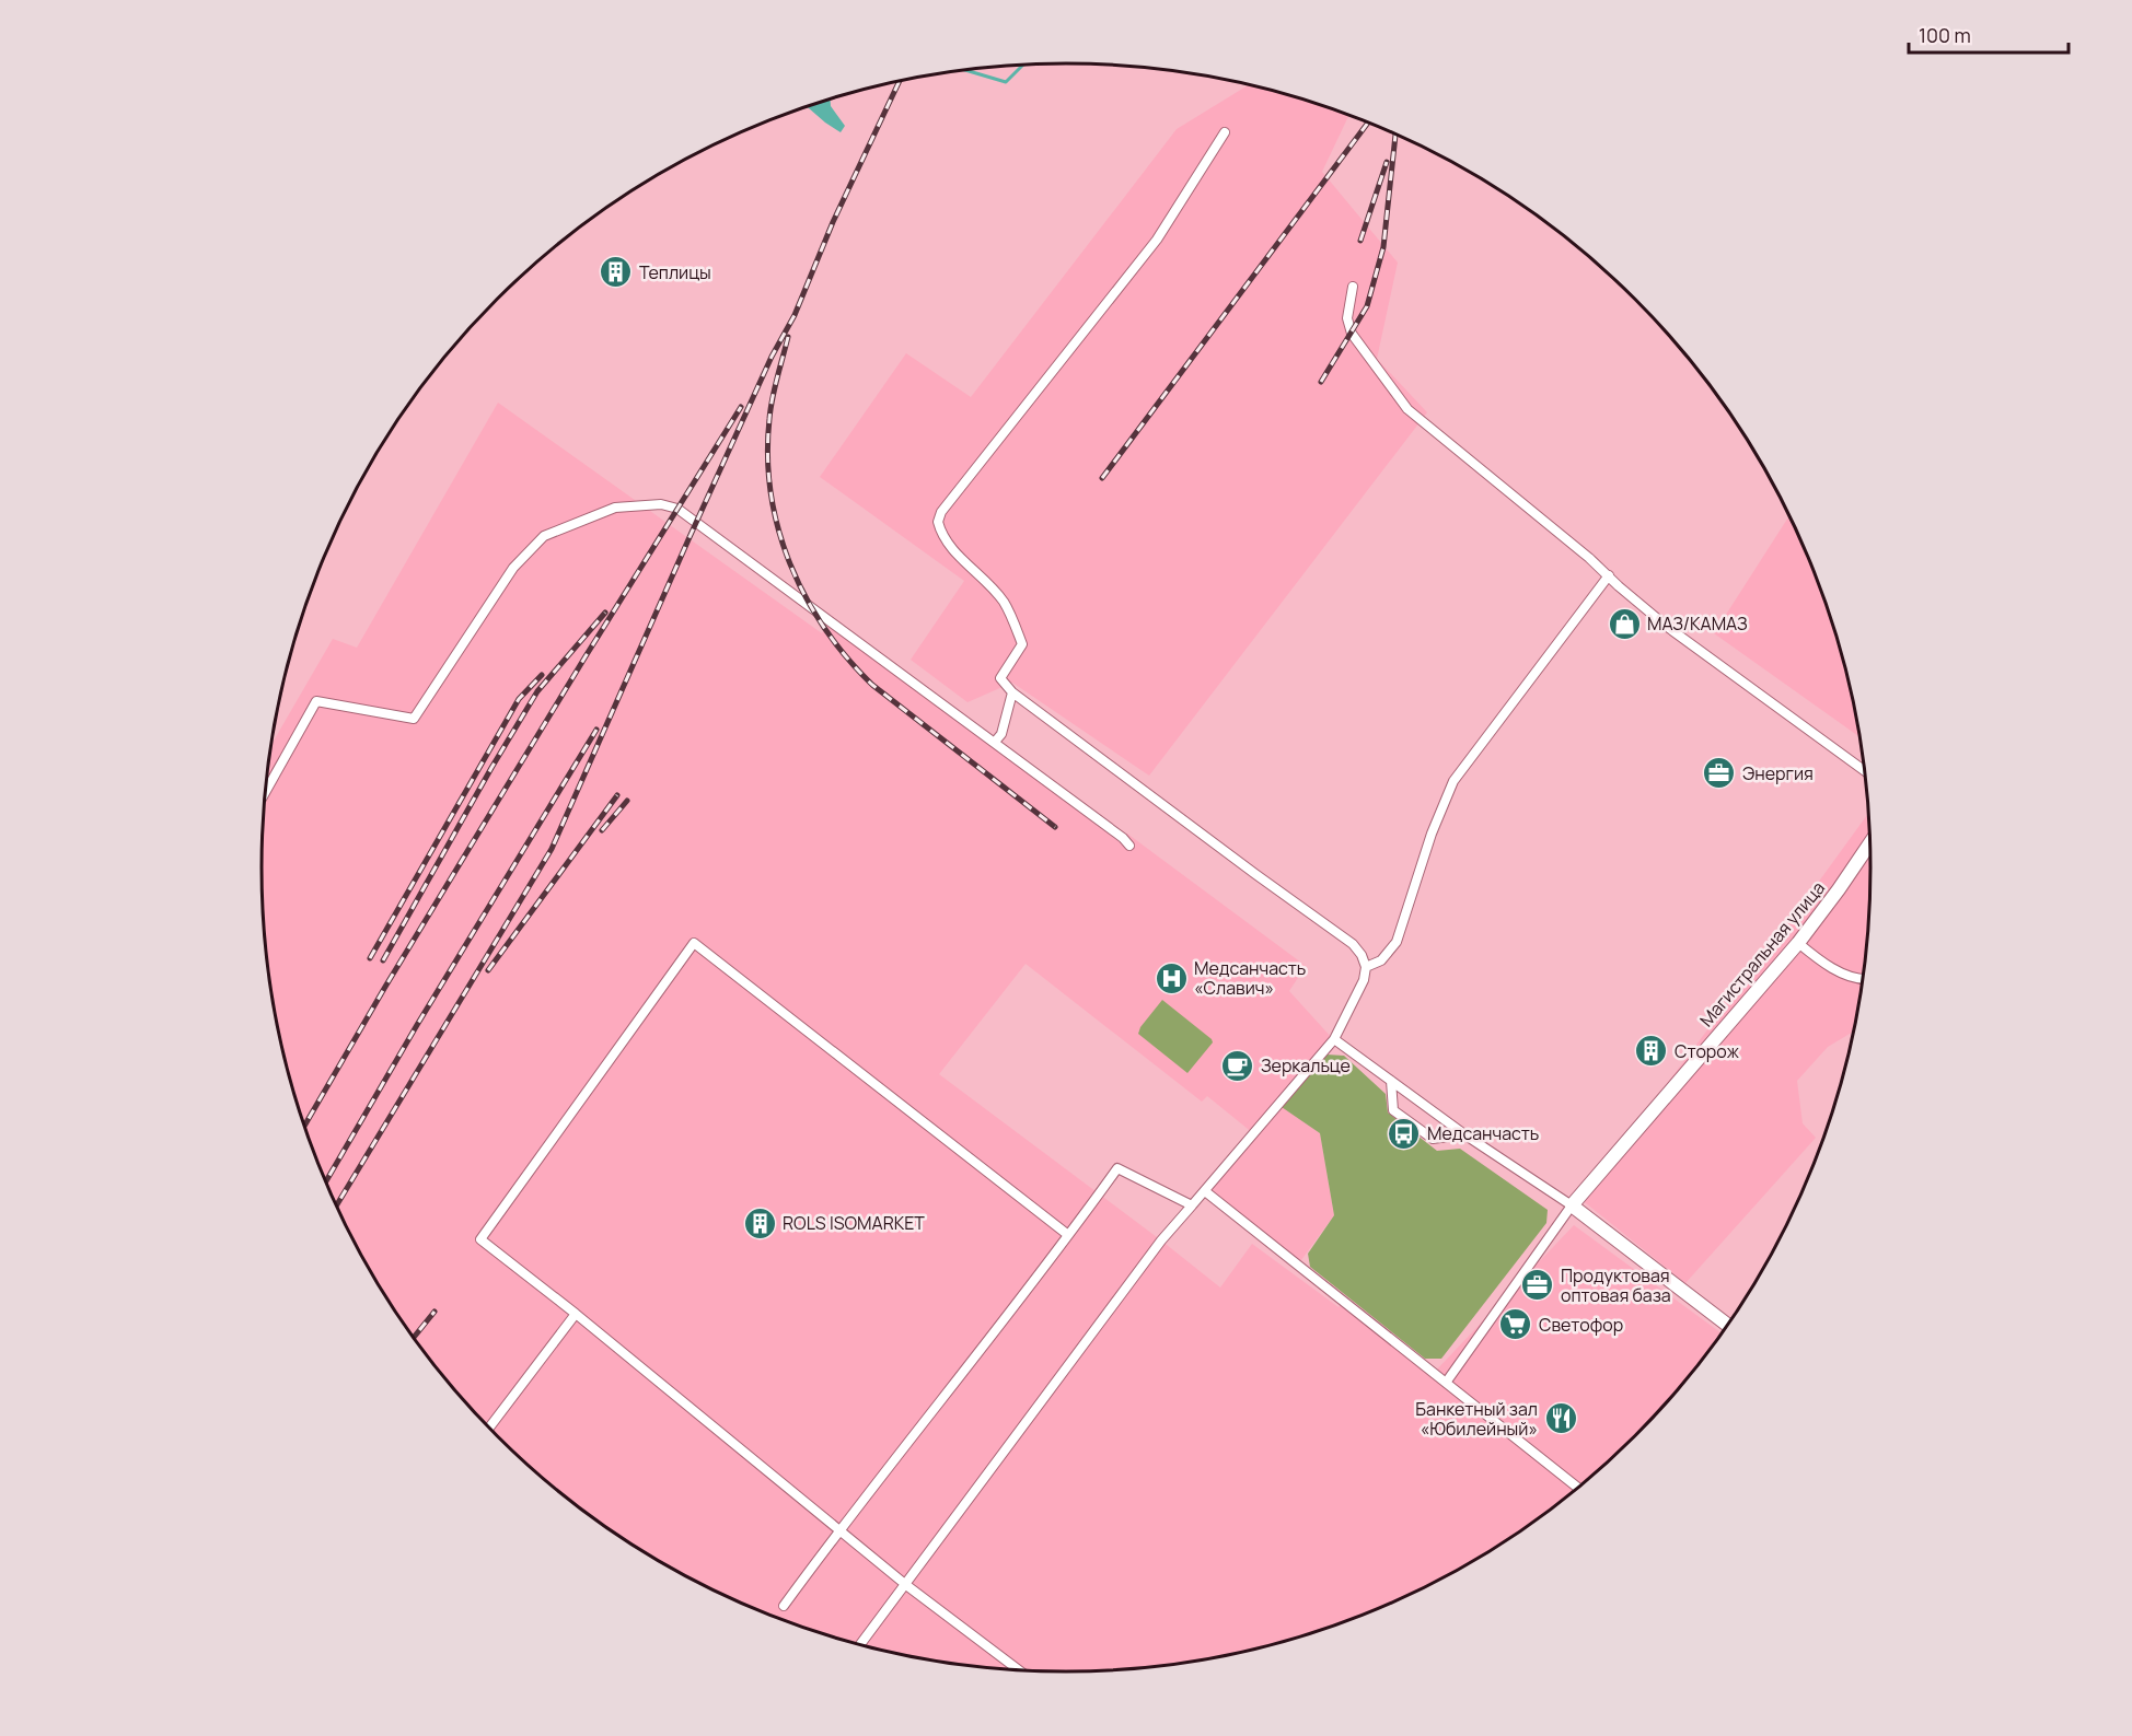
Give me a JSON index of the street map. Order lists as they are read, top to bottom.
{
  "streets": {
    "main road": ["Магистральная улица"]
  },
  "places": {
    "building": ["Теплицы", "Сторож", "ROLS ISOMARKET"],
    "shop": ["МАЗ/КАМАЗ"],
    "office": ["Энергия", "Продуктовая оптовая база"],
    "hospital": ["Медсанчасть «Славич»"],
    "cafe": ["Зеркальце"],
    "bus stop": ["Медсанчасть"],
    "supermarket": ["Светофор"],
    "restaurant": ["Банкетный зал «Юбилейный»"]
  },
  "scale_bar": "100 m"
}
